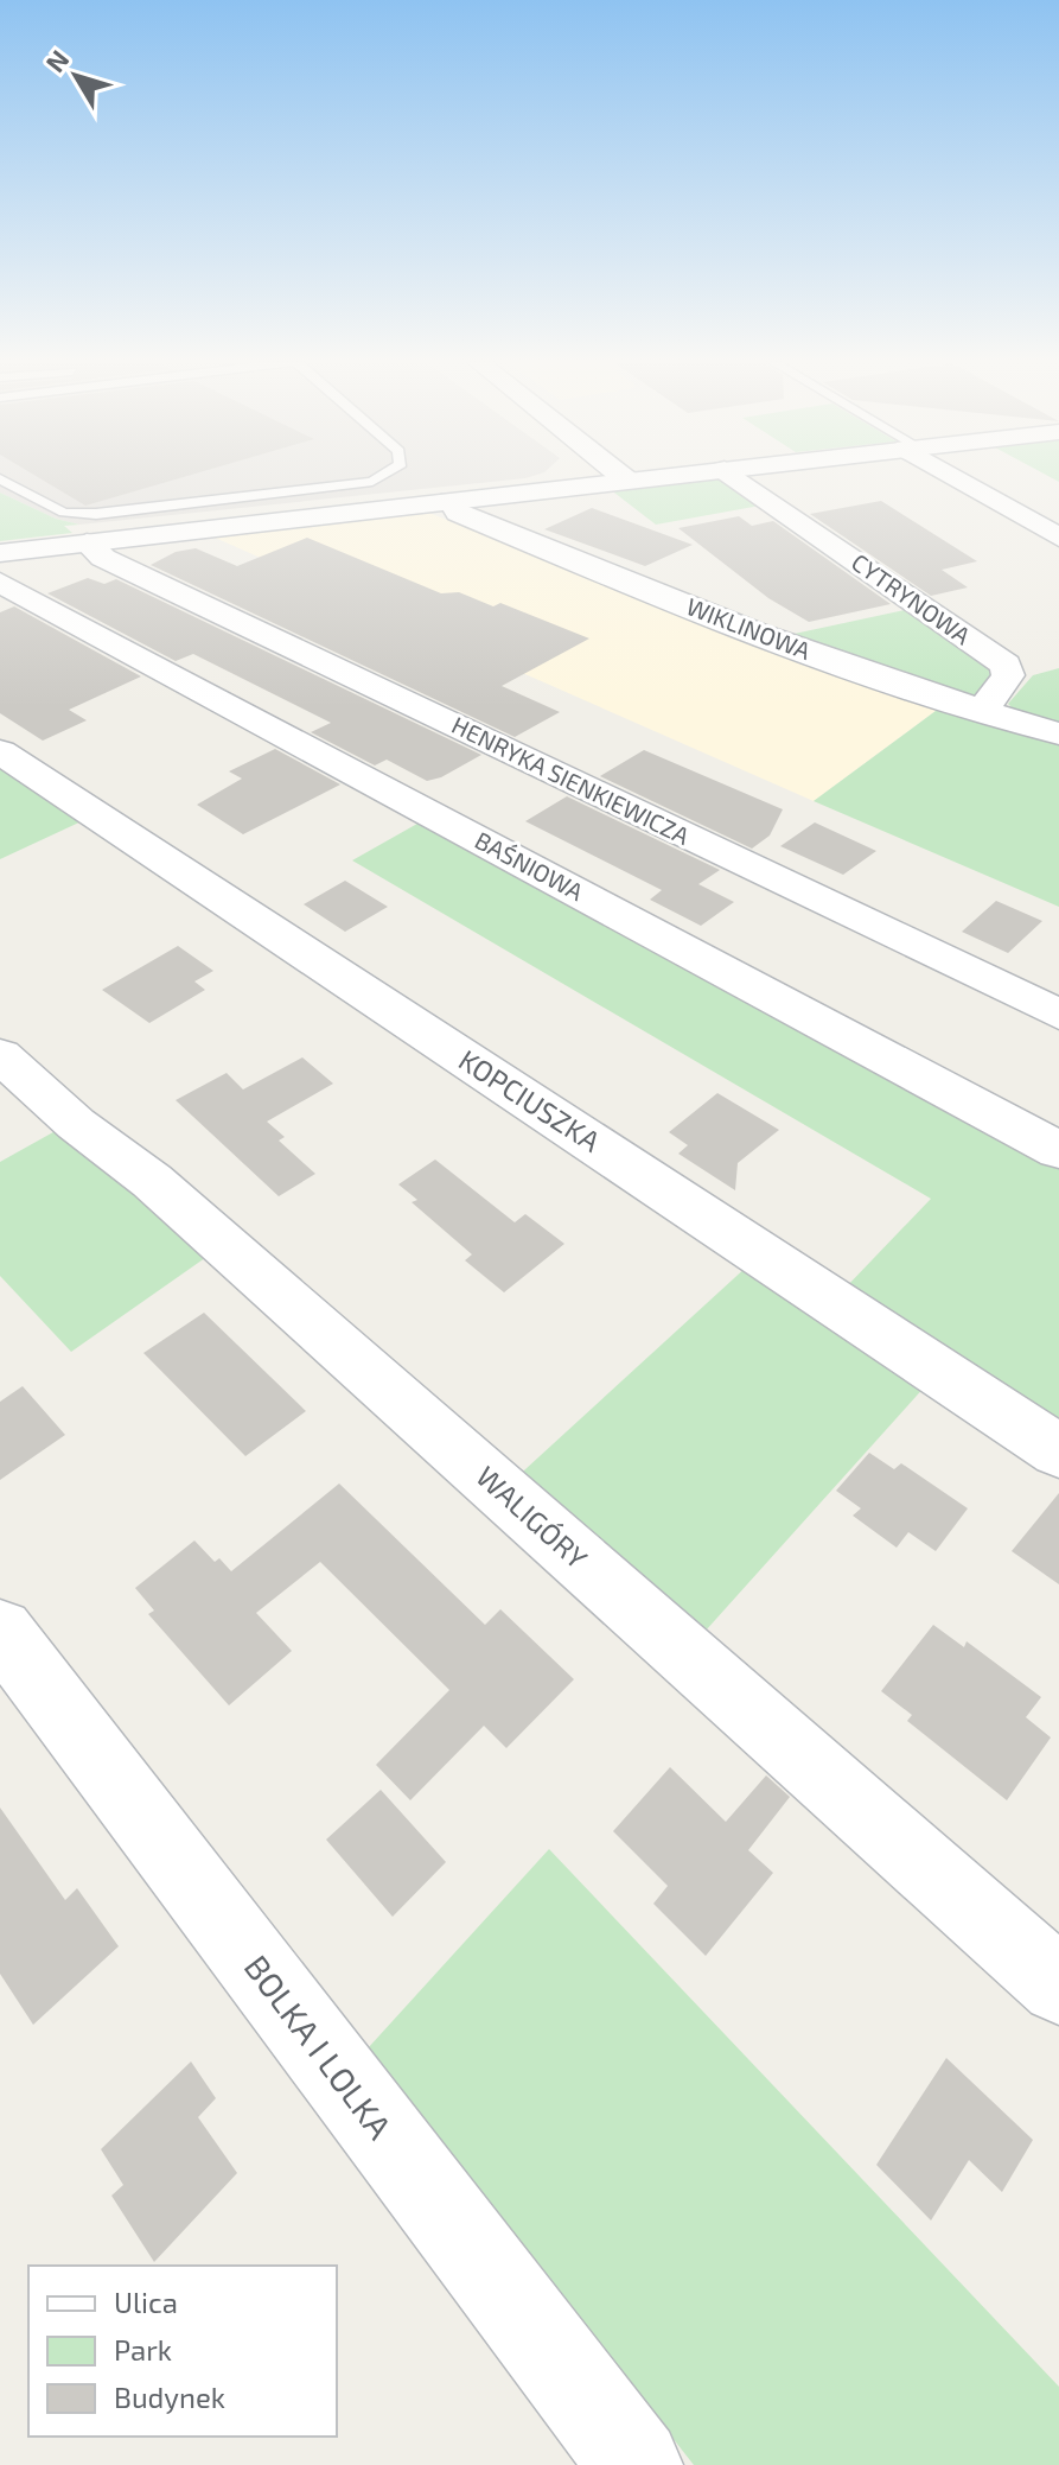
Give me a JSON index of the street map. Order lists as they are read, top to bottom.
{
  "streets": {
    "street": [
      "CYTRYNOWA",
      "WIKLINOWA",
      "HENRYKA SIENKIEWICZA",
      "BAŚNIOWA",
      "KOPCIUSZKA",
      "WALIGÓRY",
      "BOLKA I LOLKA"
    ]
  },
  "crossings": [
    ["CYTRYNOWA", "WIKLINOWA"]
  ],
  "legend": ["Ulica", "Park", "Budynek"],
  "north": "top left"
}
